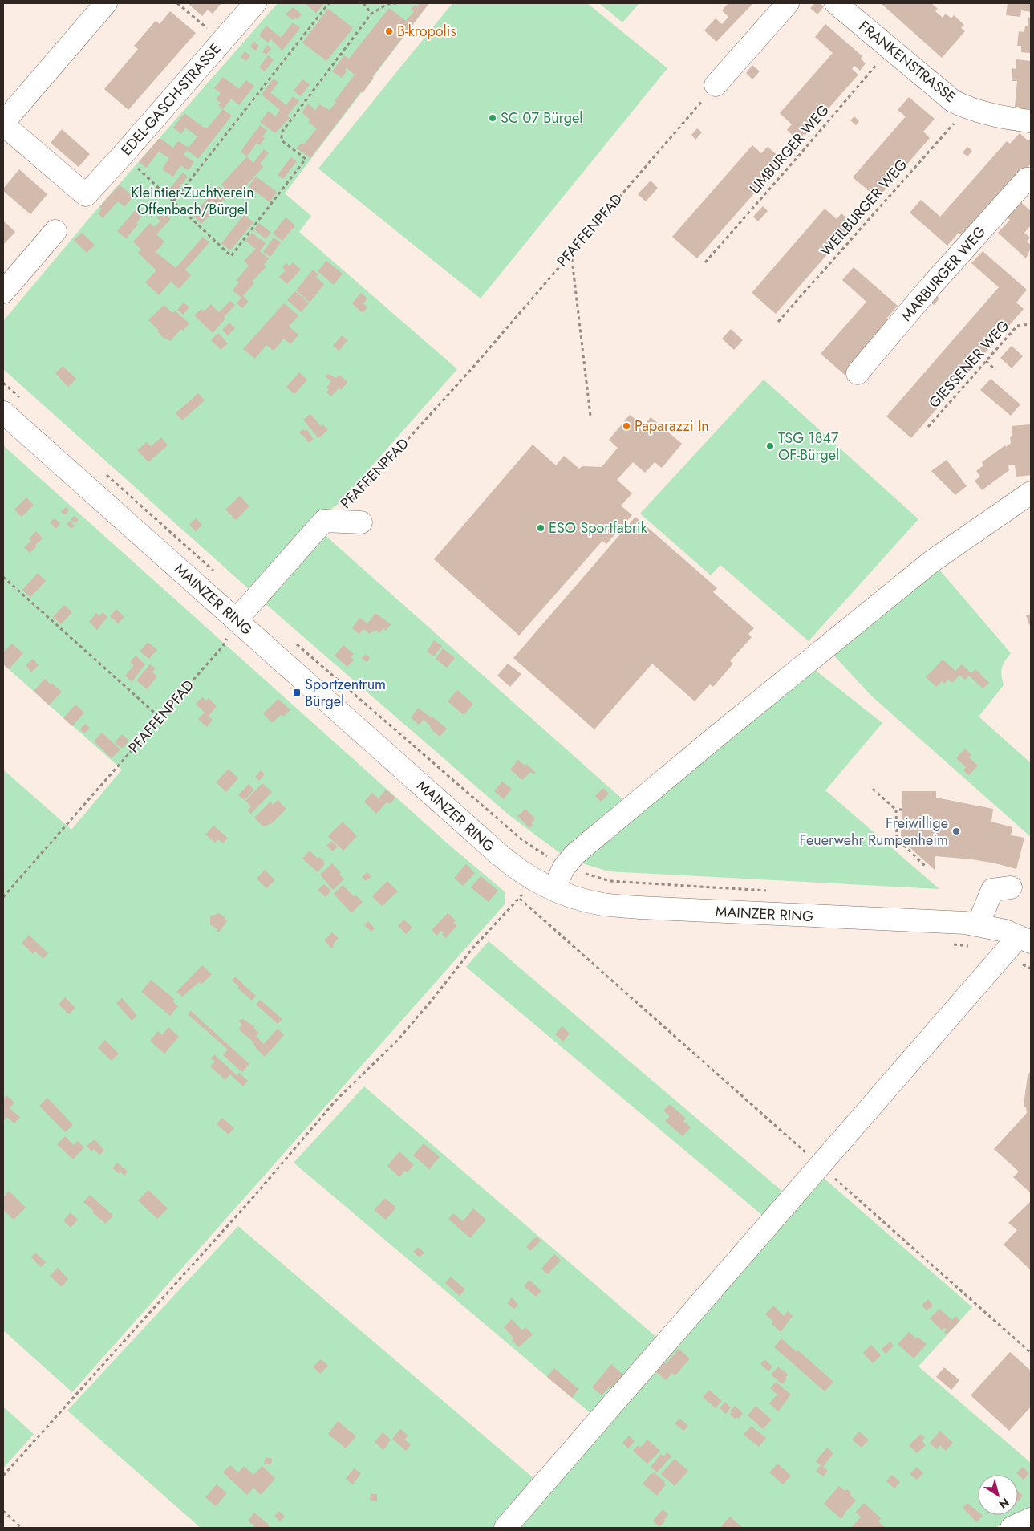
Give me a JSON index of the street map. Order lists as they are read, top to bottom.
{
  "streets": {
    "street": [
      "FRANKENSTRASSE",
      "EDEL-GASCH-STRASSE",
      "MARBURGER WEG",
      "MAINZER RING"
    ],
    "path": [
      "LIMBURGER WEG",
      "WEILBURGER WEG",
      "PFAFFENPFAD",
      "GIESSENER WEG"
    ]
  },
  "crossings": [
    ["FRANKENSTRASSE", "LIMBURGER WEG"],
    ["FRANKENSTRASSE", "WEILBURGER WEG"],
    ["PFAFFENPFAD", "MAINZER RING"]
  ],
  "parks": ["Kleintier-Zuchtverein Offenbach/Bürgel"],
  "places": {
    "other": [
      "B-kropolis",
      "SC 07 Bürgel",
      "Paparazzi In",
      "TSG 1847 OF-Bürgel",
      "ESO Sportfabrik",
      "Freiwillige Feuerwehr Rumpenheim"
    ],
    "transit": ["Sportzentrum Bürgel"]
  },
  "north": "bottom right"
}
